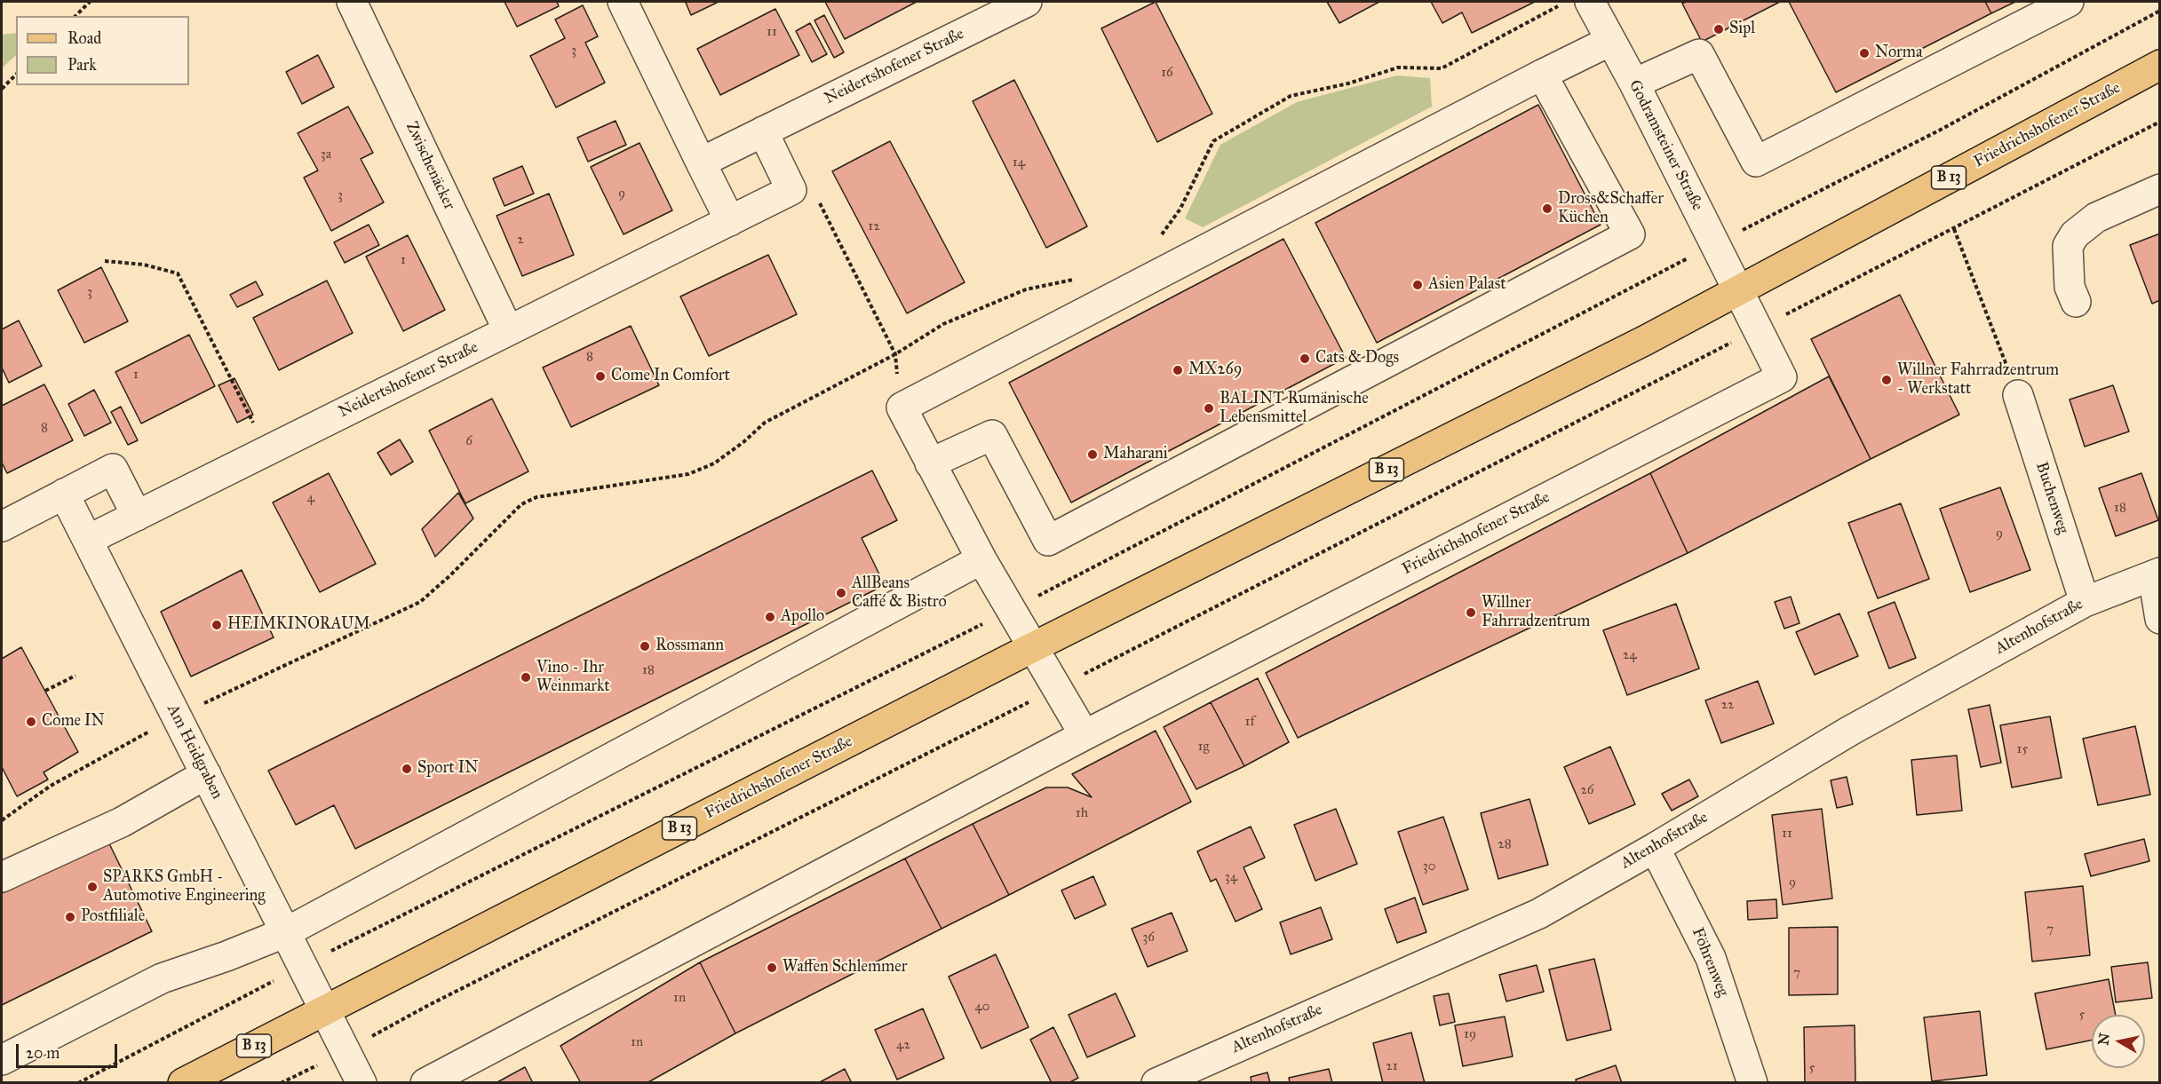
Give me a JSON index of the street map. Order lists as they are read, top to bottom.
{
  "streets": {
    "main road": ["Friedrichshofener Straße", "B 13"],
    "street": [
      "Neidertshofener Straße",
      "Godramsteiner Straße",
      "Zwischenäcker",
      "Buchenweg",
      "Altenhofstraße",
      "Am Heidgraben",
      "Föhrenweg"
    ]
  },
  "crossings": [
    ["Neidertshofener Straße", "Zwischenäcker"],
    ["Neidertshofener Straße", "Am Heidgraben"],
    ["Friedrichshofener Straße", "Godramsteiner Straße"],
    ["Friedrichshofener Straße", "Am Heidgraben"],
    ["Buchenweg", "Altenhofstraße"],
    ["Altenhofstraße", "Föhrenweg"]
  ],
  "places": [
    "Sipl",
    "Norma",
    "Dross&Schaffer Küchen",
    "Asien Palast",
    "Cats & Dogs",
    "MX269",
    "Come In Comfort",
    "Willner Fahrradzentrum - Werkstatt",
    "BALINT Rumänische Lebensmittel",
    "Maharani",
    "AllBeans Caffé & Bistro",
    "Willner Fahrradzentrum",
    "Apollo",
    "HEIMKINORAUM",
    "Rossmann",
    "Vino - Ihr Weinmarkt",
    "Come IN",
    "Sport IN",
    "SPARKS GmbH - Automotive Engineering",
    "Postfiliale",
    "Waffen Schlemmer"
  ],
  "house_numbers": [
    "11",
    "3",
    "16",
    "3a",
    "14",
    "9",
    "3",
    "12",
    "2",
    "1",
    "3",
    "8",
    "1",
    "8",
    "6",
    "4",
    "18",
    "9",
    "24",
    "18",
    "22",
    "1f",
    "1g",
    "15",
    "26",
    "1h",
    "11",
    "28",
    "30",
    "34",
    "9",
    "7",
    "36",
    "7",
    "1n",
    "40",
    "5",
    "19",
    "1n",
    "42",
    "21",
    "5"
  ],
  "legend": ["Road", "Park"],
  "scale_bar": "20 m",
  "north": "left"
}
